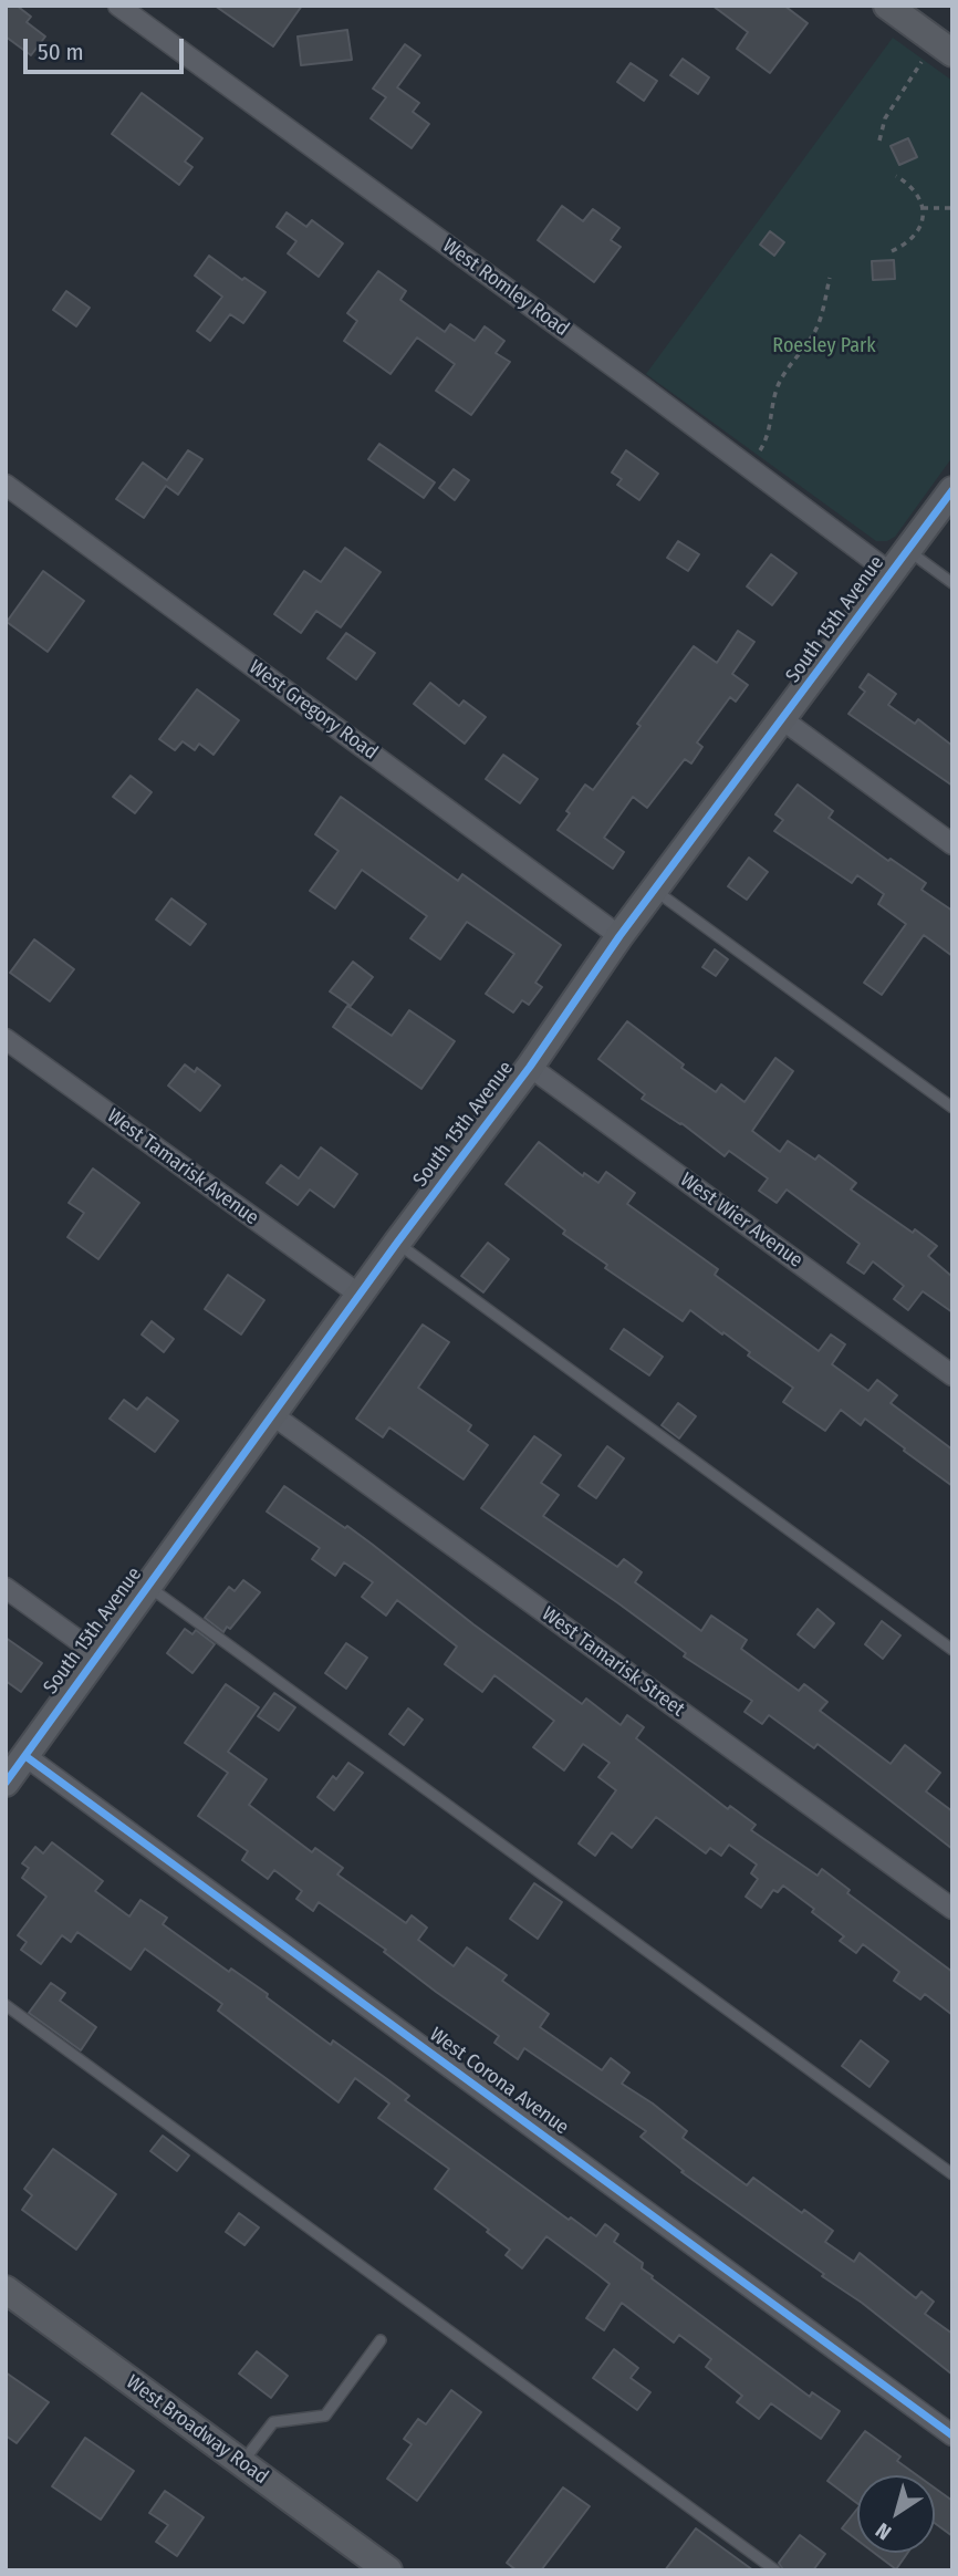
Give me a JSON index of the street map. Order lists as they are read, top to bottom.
{
  "streets": {
    "street": [
      "West Romley Road",
      "South 15th Avenue",
      "West Gregory Road",
      "West Tamarisk Avenue",
      "West Wier Avenue",
      "West Tamarisk Street",
      "West Corona Avenue",
      "West Broadway Road"
    ]
  },
  "crossings": [
    ["West Romley Road", "South 15th Avenue"],
    ["South 15th Avenue", "West Gregory Road"],
    ["South 15th Avenue", "West Tamarisk Avenue"],
    ["South 15th Avenue", "West Wier Avenue"],
    ["South 15th Avenue", "West Tamarisk Street"],
    ["South 15th Avenue", "West Corona Avenue"]
  ],
  "parks": ["Roesley Park"],
  "scale_bar": "50 m",
  "north": "bottom left"
}
